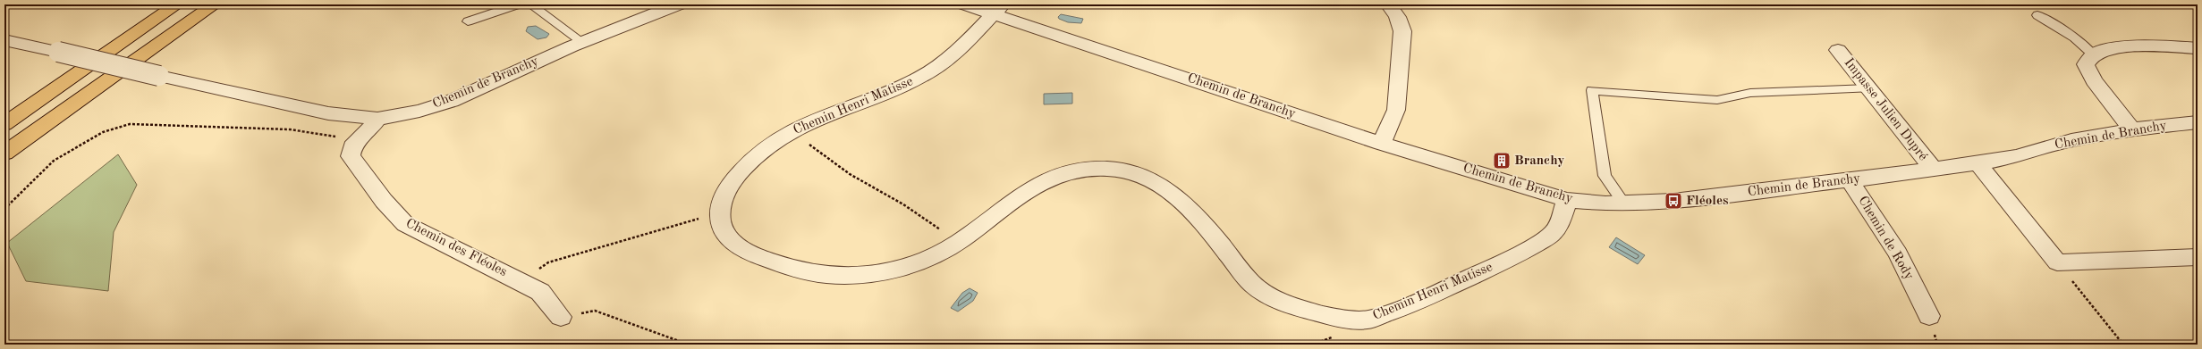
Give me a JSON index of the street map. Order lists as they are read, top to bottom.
{
  "streets": {
    "street": [
      "Chemin de Branchy",
      "Chemin Henri Matisse",
      "Impasse Julien Dupré",
      "Chemin de Rody",
      "Chemin des Fléoles"
    ]
  },
  "crossings": [
    ["Chemin de Branchy", "Chemin Henri Matisse"],
    ["Chemin de Branchy", "Impasse Julien Dupré"],
    ["Chemin de Branchy", "Chemin de Rody"],
    ["Chemin de Branchy", "Chemin des Fléoles"]
  ],
  "places": {
    "building": ["Branchy"],
    "bus stop": ["Fléoles"]
  }
}
